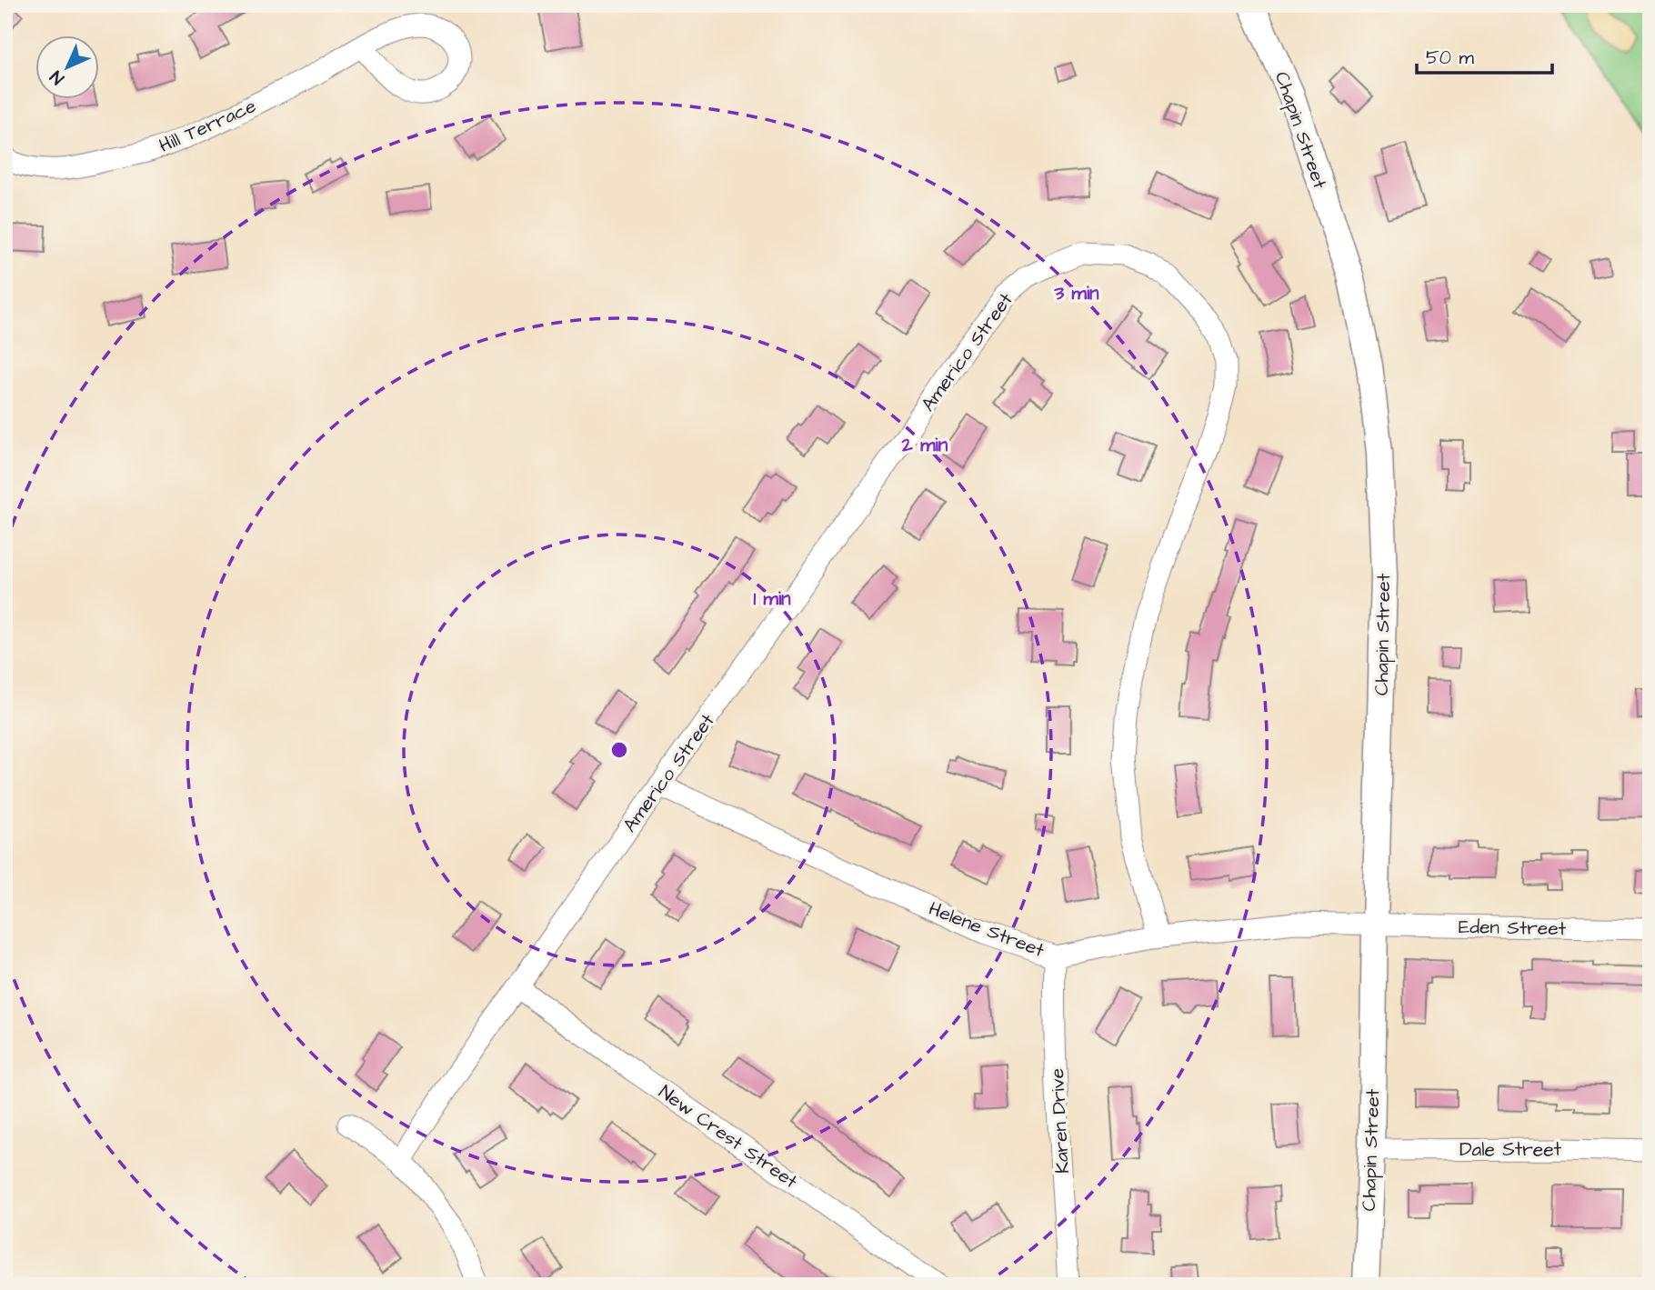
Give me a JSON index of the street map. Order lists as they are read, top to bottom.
{
  "streets": {
    "main road": ["Chapin Street"],
    "street": [
      "Hill Terrace",
      "Americo Street",
      "Eden Street",
      "Helene Street",
      "Karen Drive",
      "New Crest Street",
      "Dale Street"
    ]
  },
  "crossings": [
    ["Chapin Street", "Eden Street"],
    ["Chapin Street", "Helene Street"],
    ["Chapin Street", "Dale Street"],
    ["Americo Street", "Helene Street"],
    ["Americo Street", "New Crest Street"],
    ["Eden Street", "Helene Street"],
    ["Helene Street", "Karen Drive"]
  ],
  "scale_bar": "50 m",
  "north": "bottom left",
  "rings": ["3 min", "2 min", "1 min"]
}
